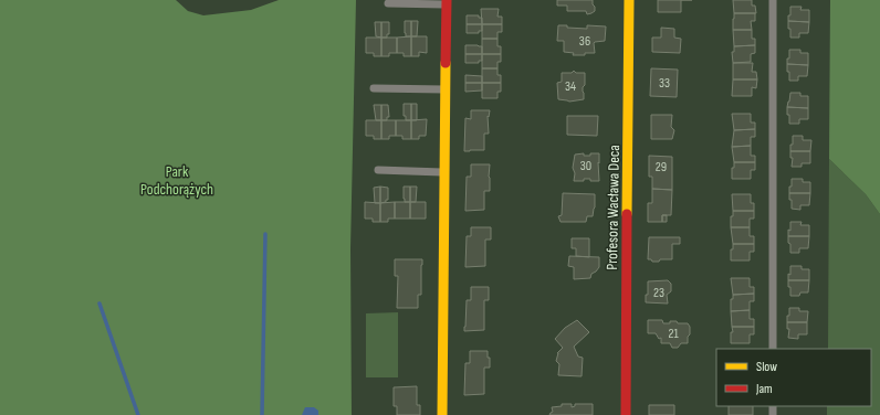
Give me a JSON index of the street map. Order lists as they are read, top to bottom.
{
  "streets": {
    "street": ["Profesora Wacława Deca"]
  },
  "parks": ["Park Podchorążych"],
  "house_numbers": [
    "36",
    "33",
    "34",
    "30",
    "29",
    "23",
    "21"
  ],
  "legend": ["Slow", "Jam"]
}
